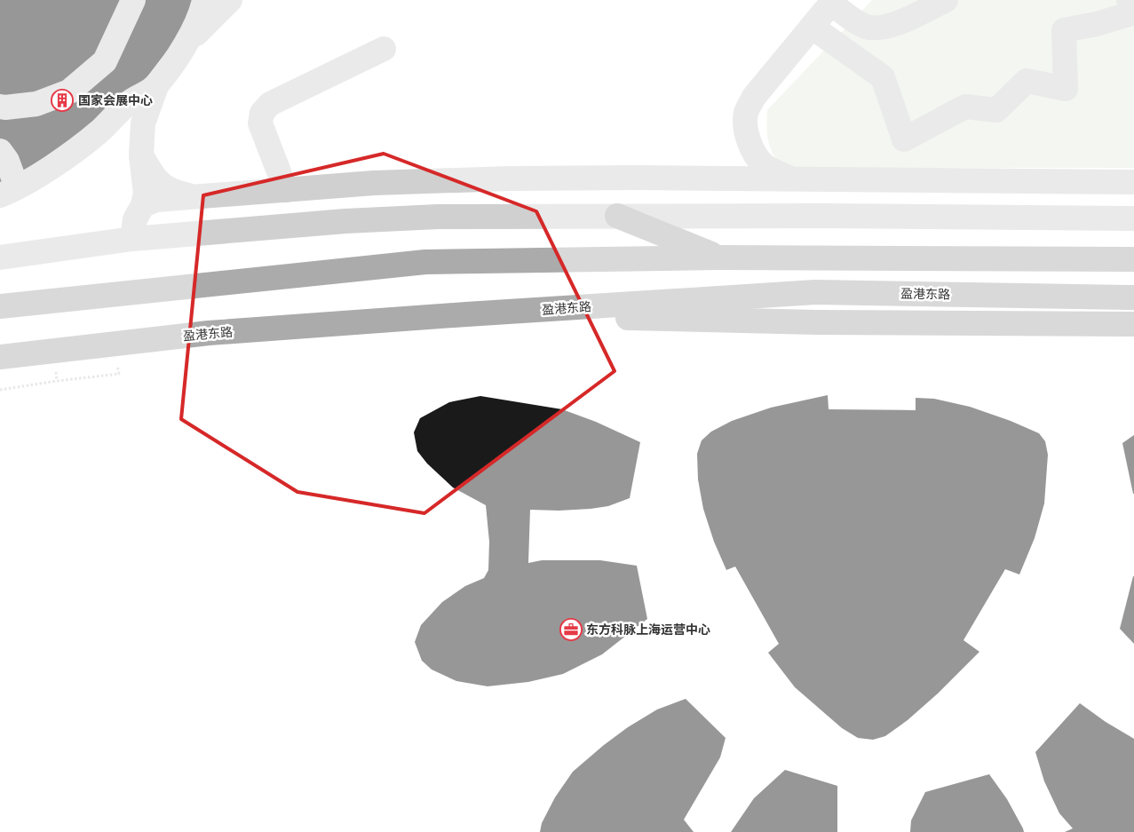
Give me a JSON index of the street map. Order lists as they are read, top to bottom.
{
  "streets": {
    "main road": ["盈港东路"]
  },
  "places": {
    "building": ["国家会展中心"],
    "office": ["东方科脉上海运营中心"]
  }
}
